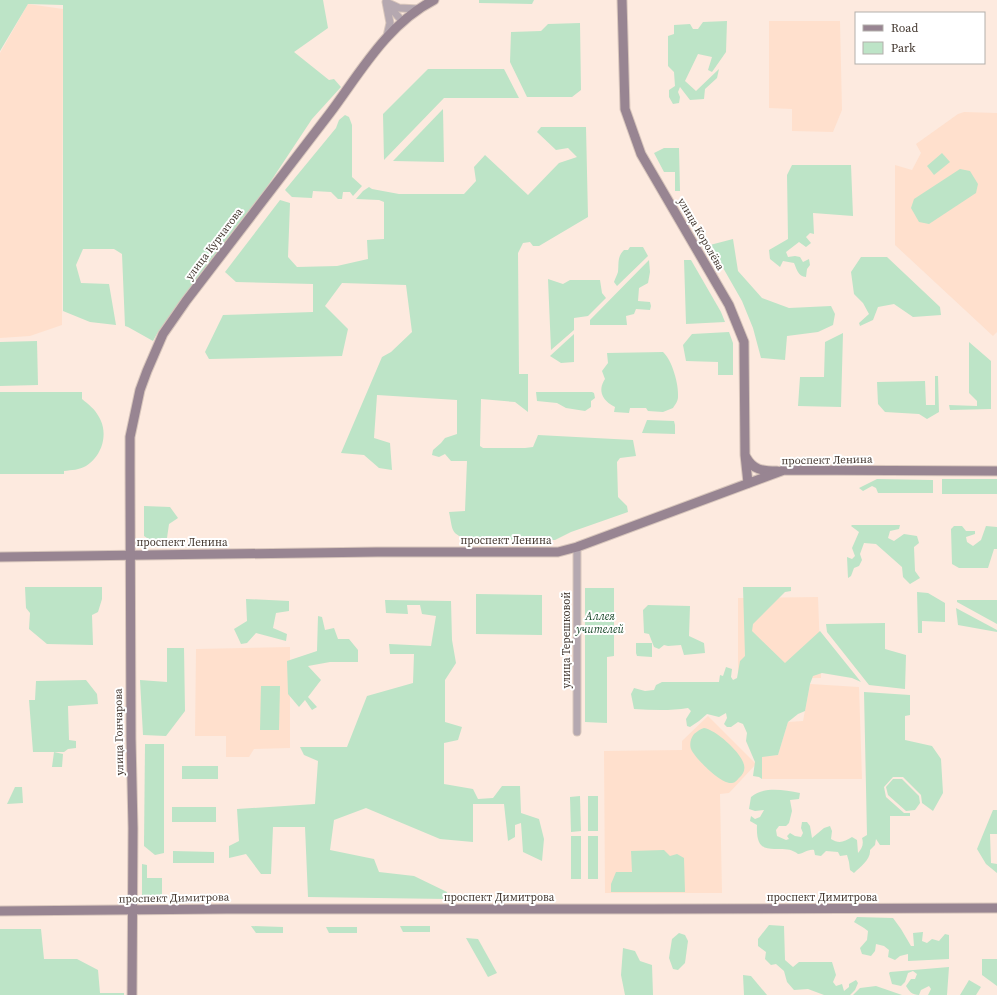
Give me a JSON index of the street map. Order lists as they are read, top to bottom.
{
  "streets": {
    "main road": [
      "улица Королёва",
      "улица Курчатова",
      "проспект Ленина",
      "улица Гончарова",
      "проспект Димитрова"
    ],
    "street": ["улица Терешковой"]
  },
  "crossings": [
    ["улица Королёва", "проспект Ленина"],
    ["улица Курчатова", "проспект Ленина"],
    ["улица Курчатова", "улица Гончарова"],
    ["проспект Ленина", "улица Терешковой"],
    ["проспект Ленина", "улица Гончарова"],
    ["улица Гончарова", "проспект Димитрова"]
  ],
  "parks": ["Аллея учителей"],
  "legend": ["Road", "Park"]
}
